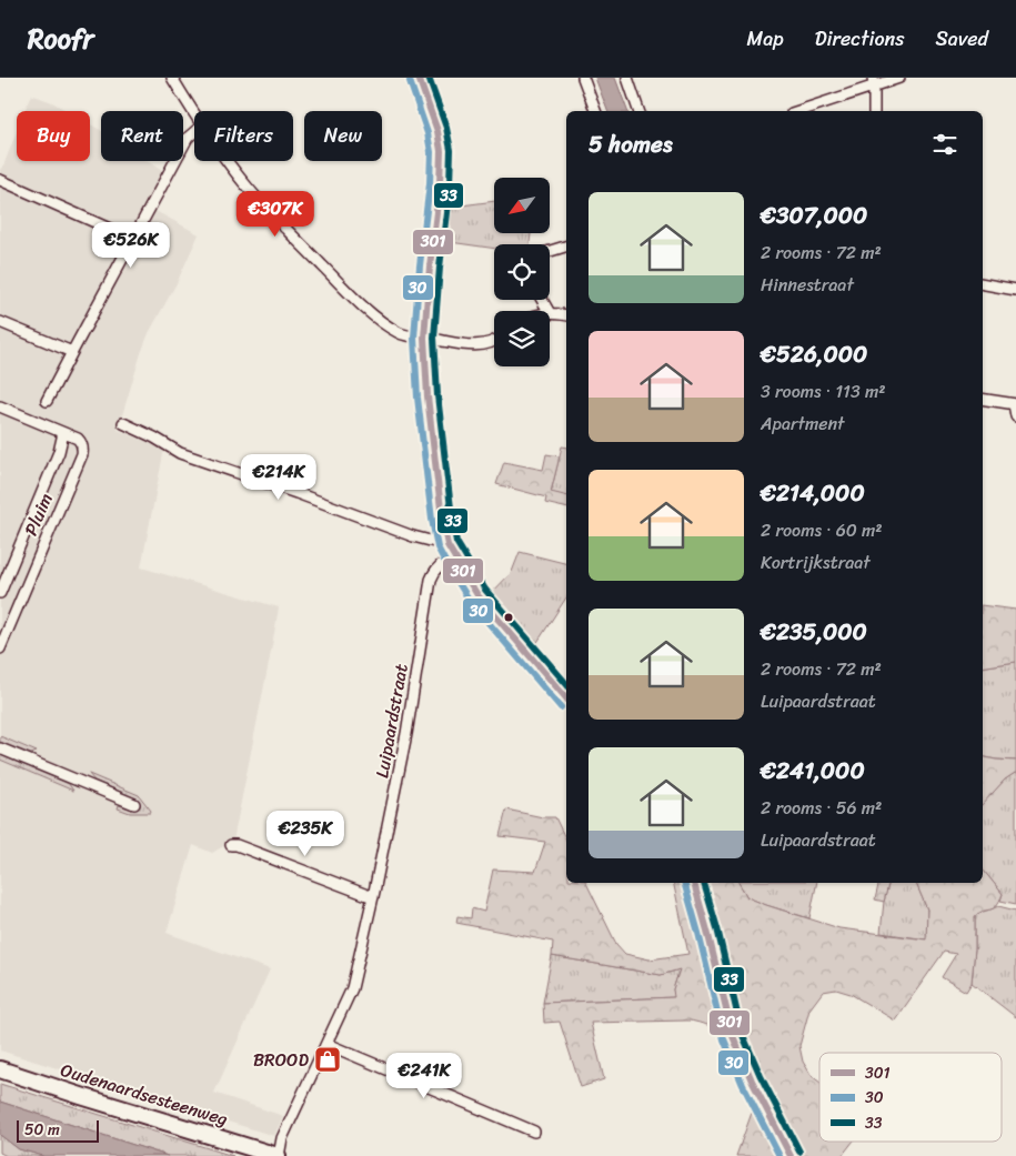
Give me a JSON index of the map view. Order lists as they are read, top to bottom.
{
  "streets": {
    "main road": ["Oudenaardsesteenweg"],
    "street": ["Pluim", "Luipaardstraat"]
  },
  "crossings": [
    ["Luipaardstraat", "Oudenaardsesteenweg"]
  ],
  "places": {
    "shop": ["BROOD"]
  },
  "lines": ["transit line 301", "transit line 33", "transit line 30"],
  "legend": ["301", "30", "33"],
  "scale_bar": "50 m",
  "north": "bottom left",
  "page": {
    "header": "Roofr",
    "nav": ["Map", "Directions", "Saved"],
    "chip": [
      "Buy",
      "Rent",
      "Filters",
      "New"
    ],
    "heading": "5 homes",
    "list": [
      {
        "name": "€307,000",
        "note": "2 rooms · 72 m² · Hinnestraat"
      },
      {
        "name": "€526,000",
        "note": "3 rooms · 113 m² · Apartment"
      },
      {
        "name": "€214,000",
        "note": "2 rooms · 60 m² · Kortrijkstraat"
      },
      {
        "name": "€235,000",
        "note": "2 rooms · 72 m² · Luipaardstraat"
      },
      {
        "name": "€241,000",
        "note": "2 rooms · 56 m² · Luipaardstraat"
      }
    ],
    "price": [
      "€307K",
      "€526K",
      "€214K",
      "€235K",
      "€241K"
    ],
    "scale": "50 m"
  }
}
